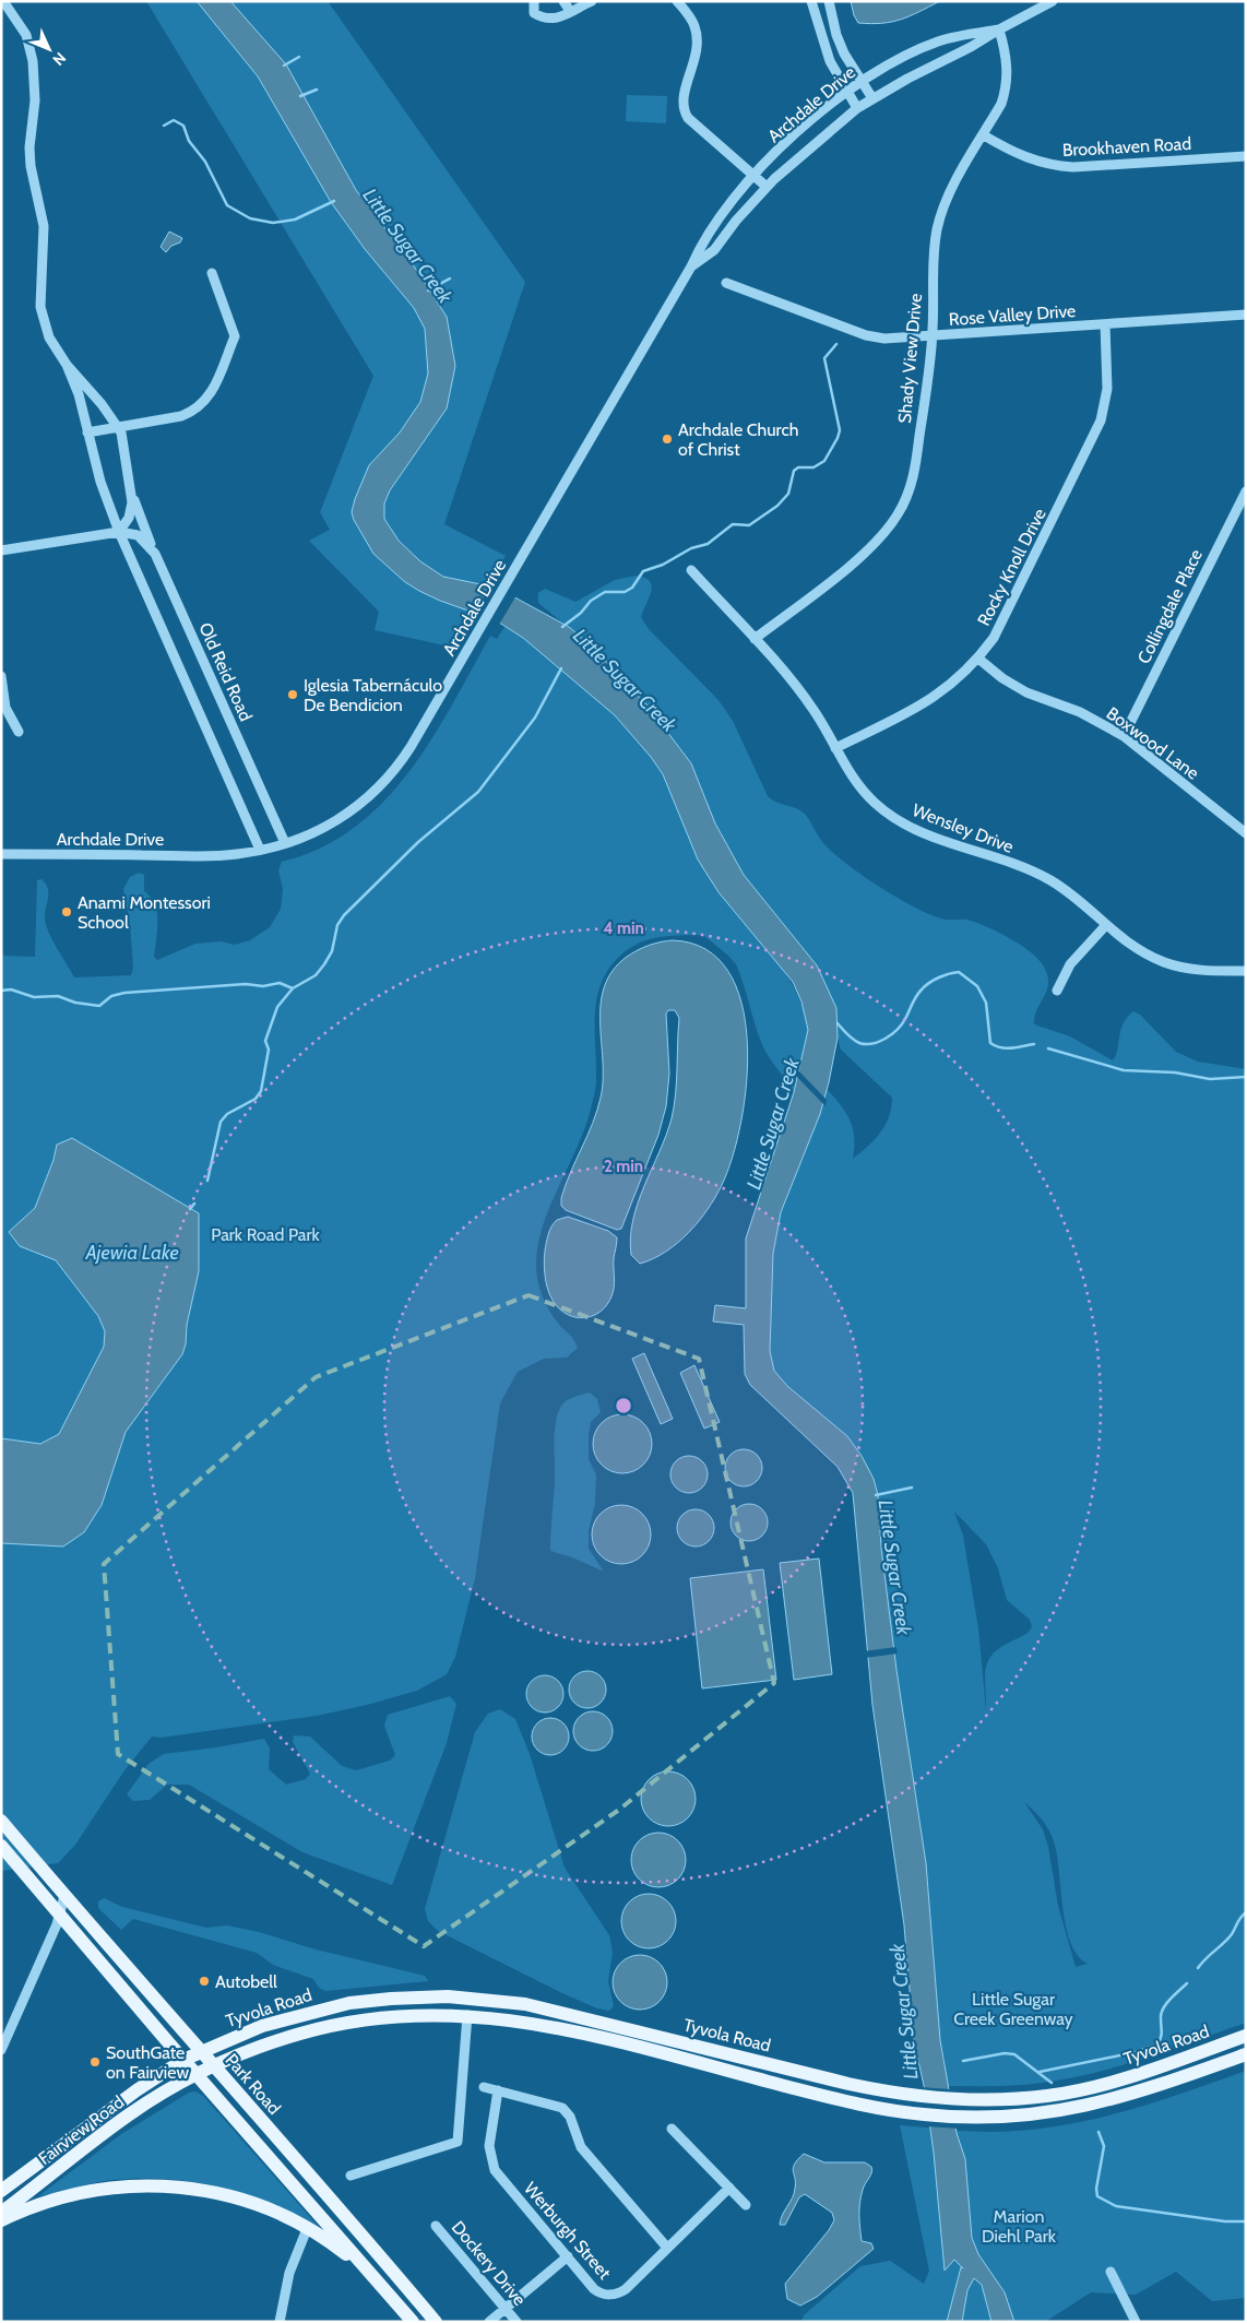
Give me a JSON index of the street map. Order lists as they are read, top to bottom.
{
  "streets": {
    "main road": ["Tyvola Road", "Park Road", "Fairview Road"],
    "street": [
      "Archdale Drive",
      "Brookhaven Road",
      "Rose Valley Drive",
      "Shady View Drive",
      "Rocky Knoll Drive",
      "Collingdale Place",
      "Old Reid Road",
      "Boxwood Lane",
      "Wensley Drive",
      "Werburgh Street",
      "Dockery Drive"
    ]
  },
  "crossings": [
    ["Archdale Drive", "Shady View Drive"],
    ["Archdale Drive", "Old Reid Road"],
    ["Brookhaven Road", "Shady View Drive"],
    ["Rose Valley Drive", "Shady View Drive"],
    ["Rose Valley Drive", "Rocky Knoll Drive"],
    ["Shady View Drive", "Wensley Drive"],
    ["Rocky Knoll Drive", "Boxwood Lane"],
    ["Rocky Knoll Drive", "Wensley Drive"],
    ["Collingdale Place", "Boxwood Lane"],
    ["Tyvola Road", "Park Road"],
    ["Tyvola Road", "Fairview Road"],
    ["Park Road", "Fairview Road"]
  ],
  "water": ["Little Sugar Creek", "Ajewia Lake"],
  "parks": ["Park Road Park", "Little Sugar Creek Greenway", "Marion Diehl Park"],
  "places": [
    "Archdale Church of Christ",
    "Iglesia Tabernáculo De Bendicion",
    "Anami Montessori School",
    "Autobell",
    "SouthGate on Fairview"
  ],
  "north": "bottom right",
  "rings": ["4 min", "2 min"]
}
